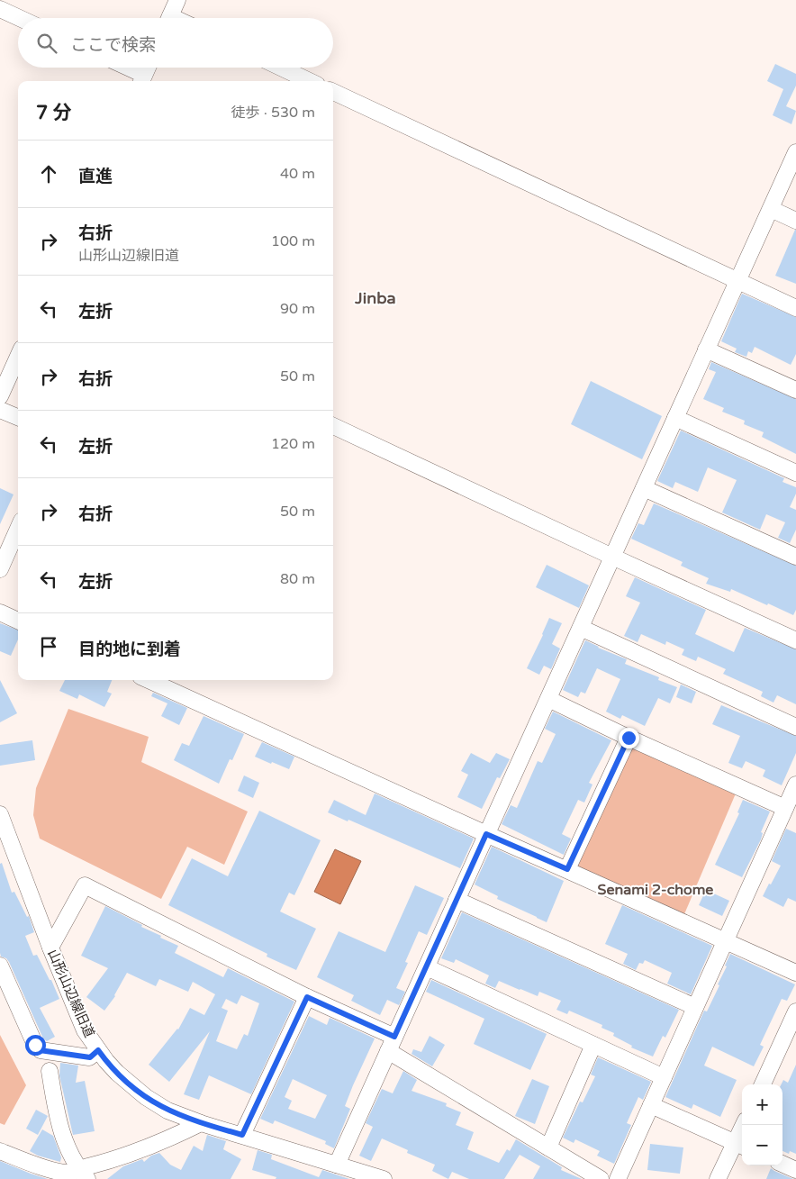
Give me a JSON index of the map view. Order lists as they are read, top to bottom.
{
  "streets": {
    "street": ["山形山辺線旧道"]
  },
  "districts": ["Jinba", "Senami 2-chome"],
  "page": {
    "search": "ここで検索",
    "heading": ["7 分", "徒歩 · 530 m"],
    "list": [
      ["直進", "40 m"],
      ["右折", "山形山辺線旧道", "100 m"],
      ["左折", "90 m"],
      ["右折", "50 m"],
      ["左折", "120 m"],
      ["右折", "50 m"],
      ["左折", "80 m"],
      "目的地に到着"
    ],
    "map_buttons": ["+", "−"]
  }
}
